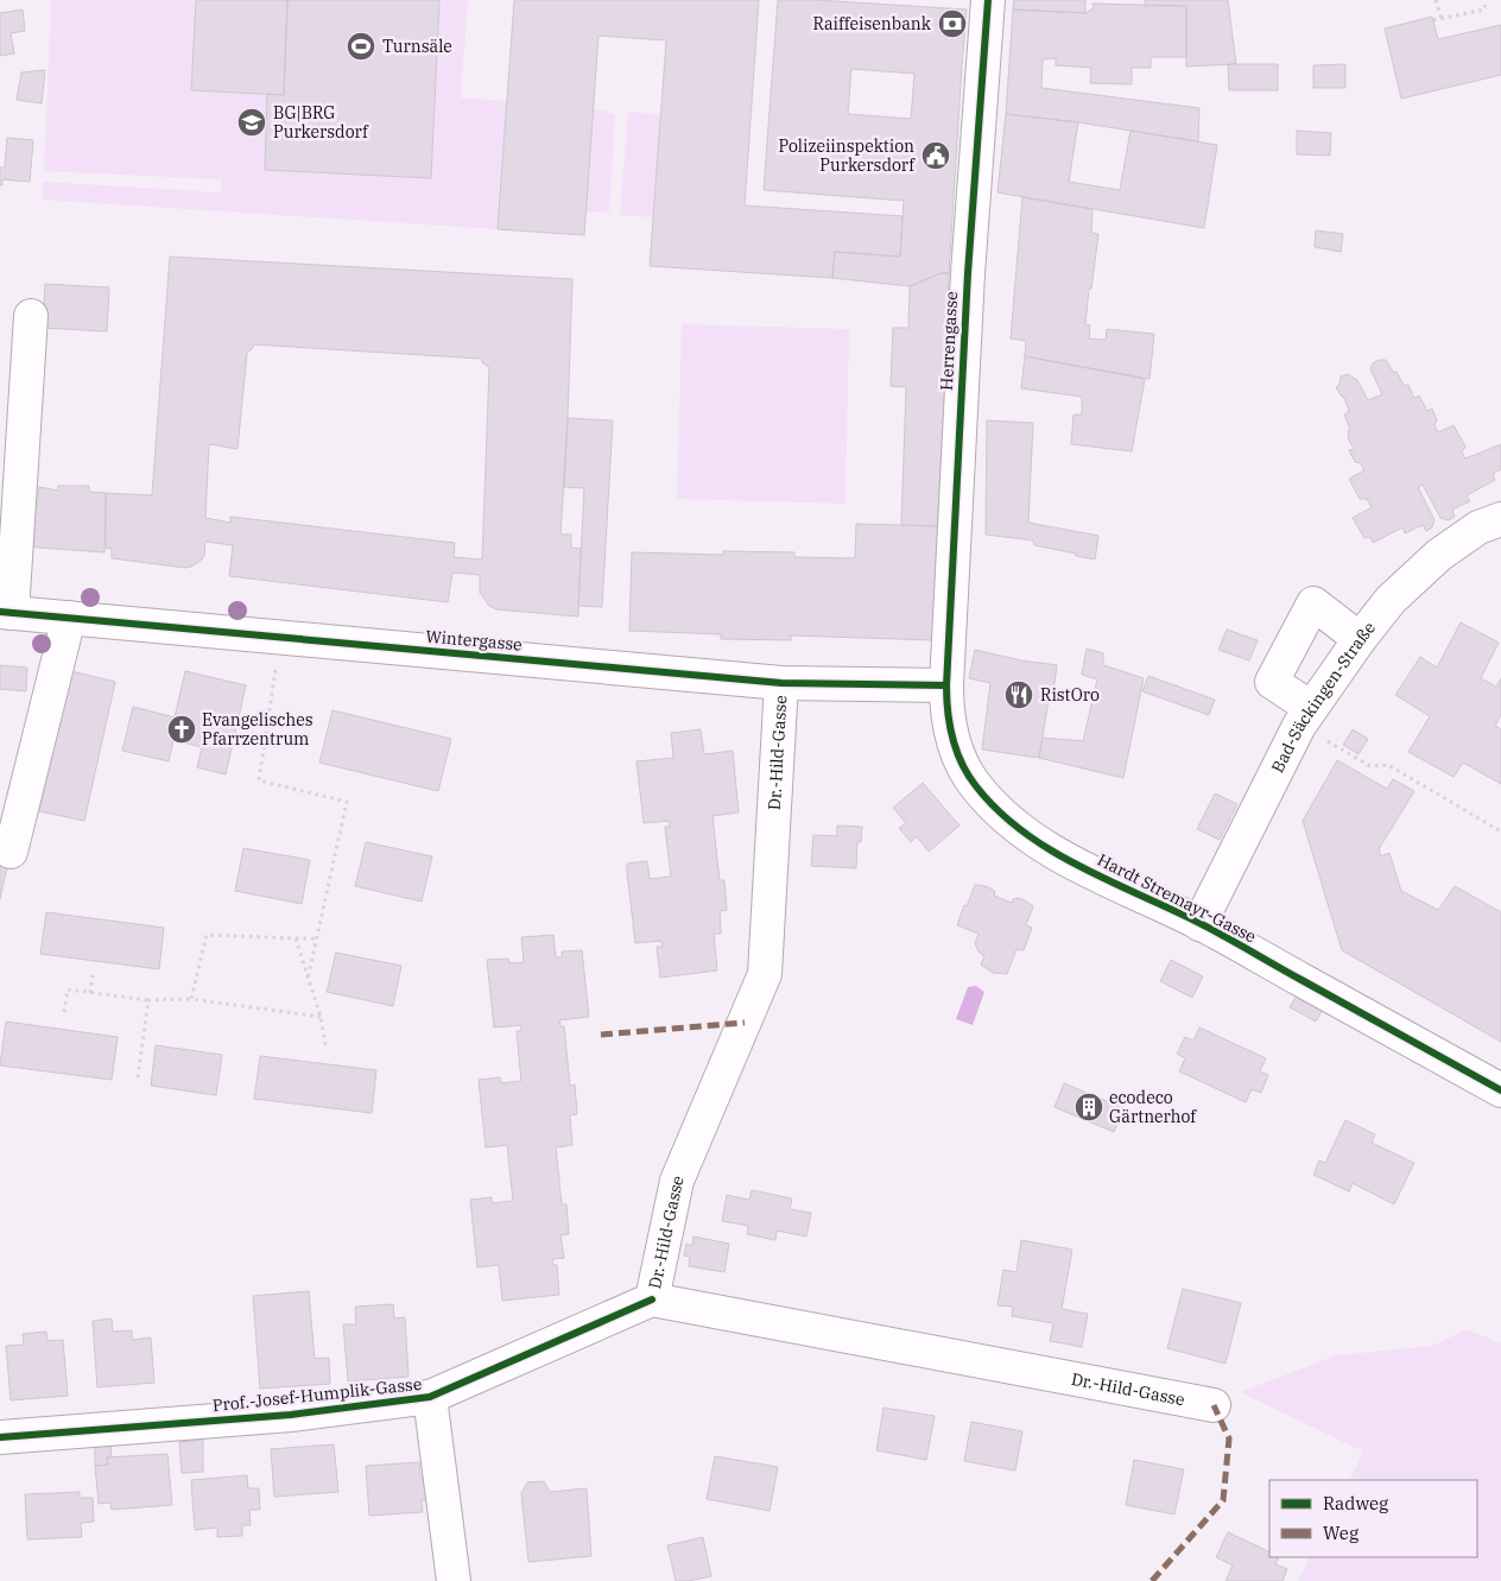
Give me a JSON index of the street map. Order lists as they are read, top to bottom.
{
  "streets": {
    "street": [
      "Herrengasse",
      "Wintergasse",
      "Bad-Säckingen-Straße",
      "Dr.-Hild-Gasse",
      "Hardt Stremayr-Gasse",
      "Prof.-Josef-Humplik-Gasse"
    ]
  },
  "crossings": [
    ["Herrengasse", "Wintergasse"],
    ["Herrengasse", "Hardt Stremayr-Gasse"],
    ["Wintergasse", "Dr.-Hild-Gasse"],
    ["Wintergasse", "Hardt Stremayr-Gasse"],
    ["Bad-Säckingen-Straße", "Hardt Stremayr-Gasse"],
    ["Dr.-Hild-Gasse", "Prof.-Josef-Humplik-Gasse"]
  ],
  "places": {
    "bank": ["Raiffeisenbank"],
    "sports": ["Turnsäle"],
    "school or university": ["BG|BRG Purkersdorf"],
    "public building": ["Polizeiinspektion Purkersdorf"],
    "restaurant": ["RistOro"],
    "church": ["Evangelisches Pfarrzentrum"],
    "building": ["ecodeco Gärtnerhof"]
  },
  "legend": ["Radweg", "Weg"]
}
